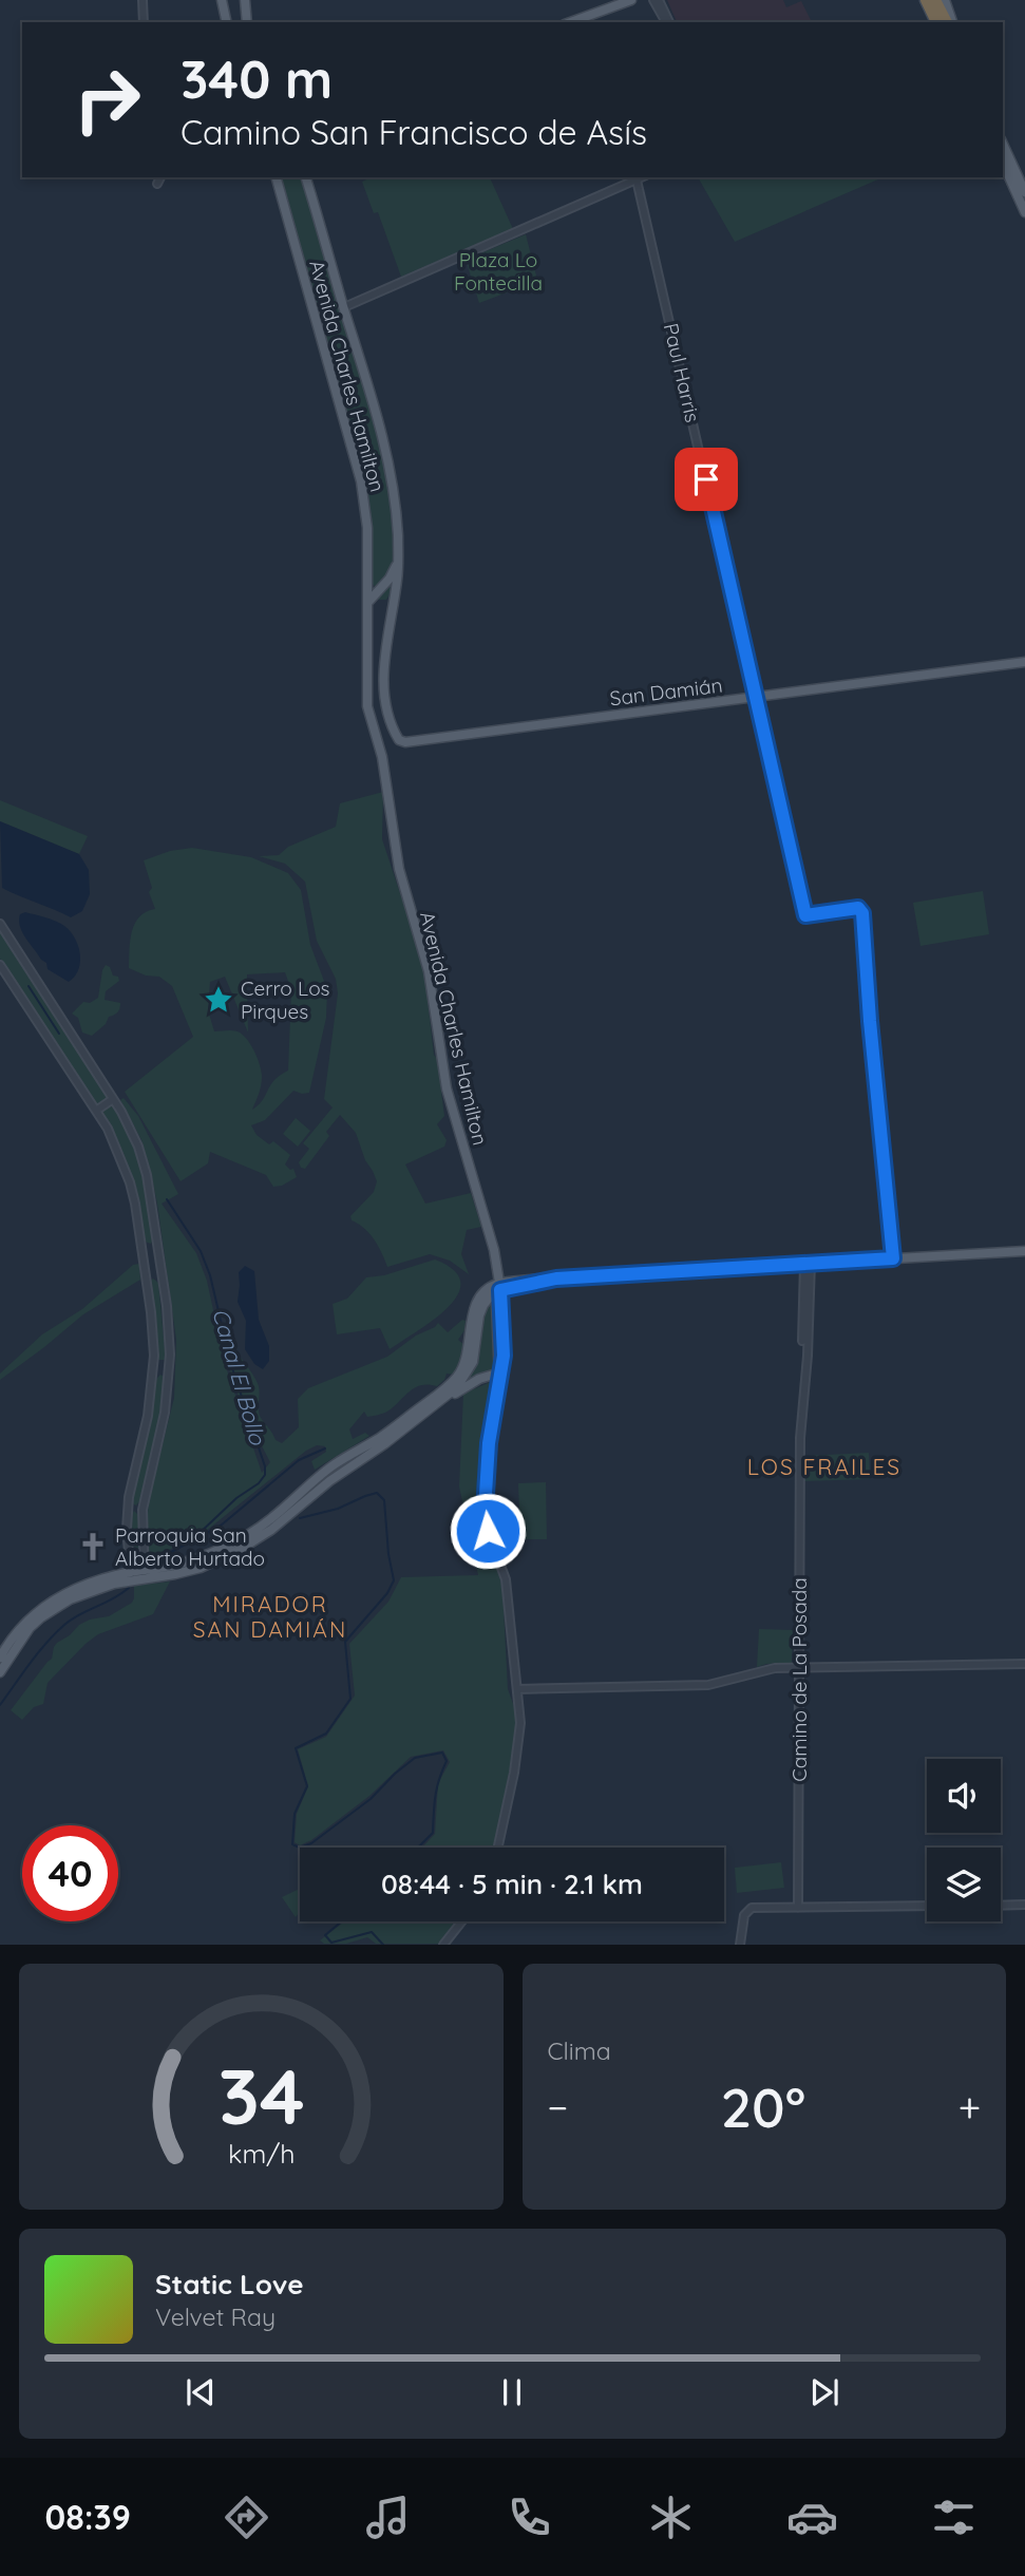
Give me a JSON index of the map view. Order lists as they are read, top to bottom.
{
  "streets": {
    "main road": ["Avenida Charles Hamilton", "San Damián"],
    "street": ["Paul Harris", "Camino de La Posada"]
  },
  "crossings": [
    ["Paul Harris", "San Damián"],
    ["Avenida Charles Hamilton", "San Damián"]
  ],
  "districts": ["LOS FRAILES", "MIRADOR SAN DAMIÁN"],
  "water": ["Canal El Bollo"],
  "parks": ["Plaza Lo Fontecilla"],
  "places": {
    "place": ["Cerro Los Pirques"],
    "church": ["Parroquia San Alberto Hurtado"]
  },
  "page": {
    "turn": ["340 m", "Camino San Francisco de Asís"],
    "limit": "40",
    "trip": "08:44 · 5 min · 2.1 km",
    "tile": "Clima",
    "heat": ["−", "20°", "+"],
    "song": ["Static Love", "Velvet Ray"],
    "tabs": "08:39",
    "gauge": ["34", "km/h"]
  }
}
